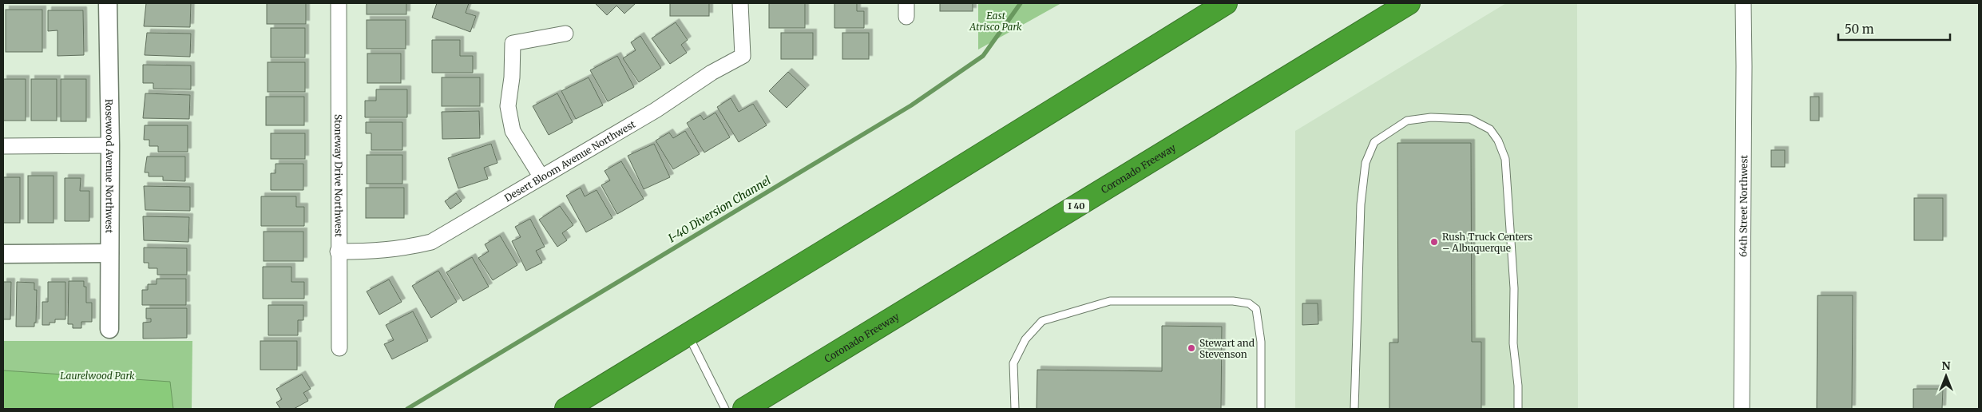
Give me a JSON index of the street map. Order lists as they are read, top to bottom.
{
  "streets": {
    "highway": ["Coronado Freeway", "I 40"],
    "street": [
      "Desert Bloom Avenue Northwest",
      "Rosewood Avenue Northwest",
      "Stoneway Drive Northwest",
      "64th Street Northwest"
    ]
  },
  "crossings": [
    ["Desert Bloom Avenue Northwest", "Stoneway Drive Northwest"]
  ],
  "water": ["I-40 Diversion Channel"],
  "parks": ["East Atrisco Park", "Laurelwood Park"],
  "places": ["Rush Truck Centers – Albuquerque", "Stewart and Stevenson"],
  "scale_bar": "50 m",
  "north": "top"
}
